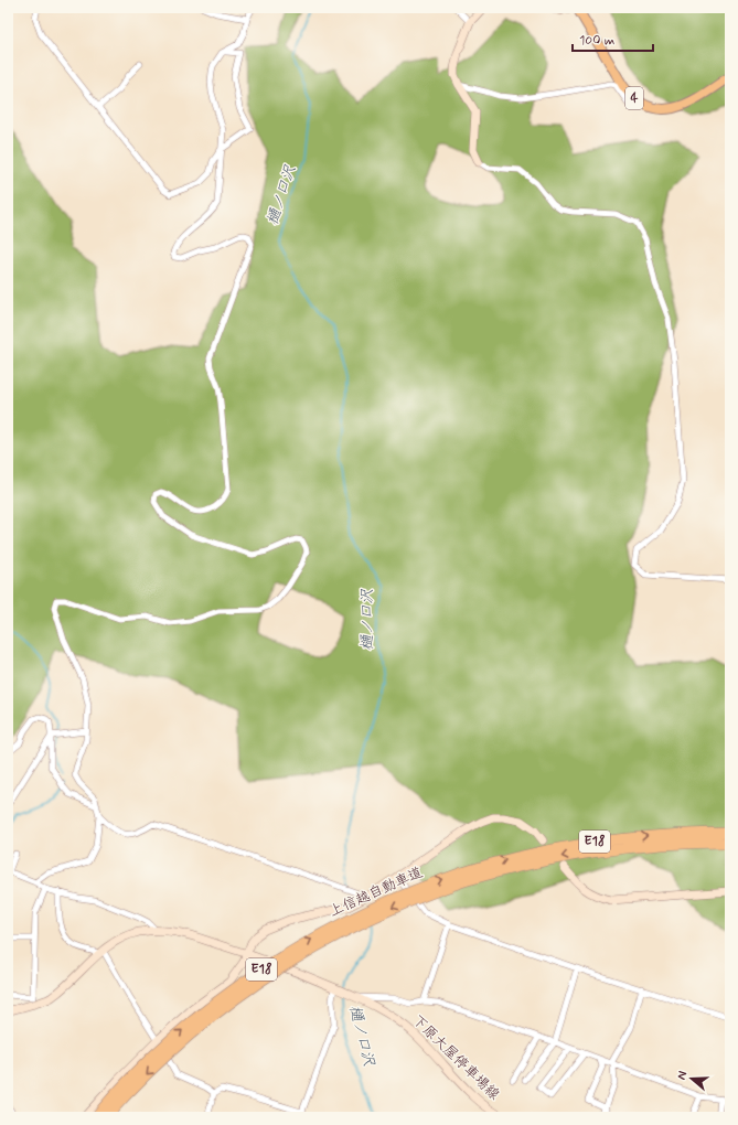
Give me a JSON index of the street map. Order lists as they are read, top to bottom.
{
  "streets": {
    "highway": ["E18", "上信越自動車道"],
    "main road": ["4"],
    "street": ["下原大屋停車場線"]
  },
  "water": ["樋ノ口沢"],
  "scale_bar": "100 m",
  "north": "left"
}
